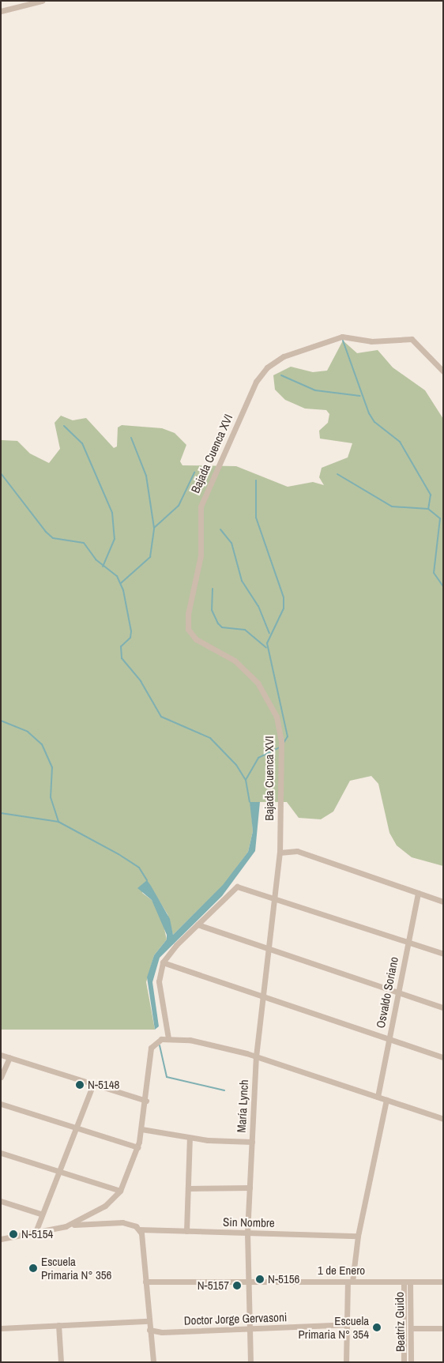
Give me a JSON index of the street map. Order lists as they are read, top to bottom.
{
  "streets": {
    "street": [
      "Bajada Cuenca XVI",
      "Osvaldo Soriano",
      "María Lynch",
      "Sin Nombre",
      "1 de Enero",
      "Doctor Jorge Gervasoni",
      "Beatriz Guido"
    ]
  },
  "crossings": [
    ["Bajada Cuenca XVI", "María Lynch"],
    ["María Lynch", "Sin Nombre"],
    ["María Lynch", "1 de Enero"],
    ["María Lynch", "Doctor Jorge Gervasoni"],
    ["1 de Enero", "Beatriz Guido"]
  ],
  "places": [
    "N-5148",
    "N-5154",
    "Escuela Primaria N° 356",
    "N-5156",
    "N-5157",
    "Escuela Primaria N° 354"
  ]
}
